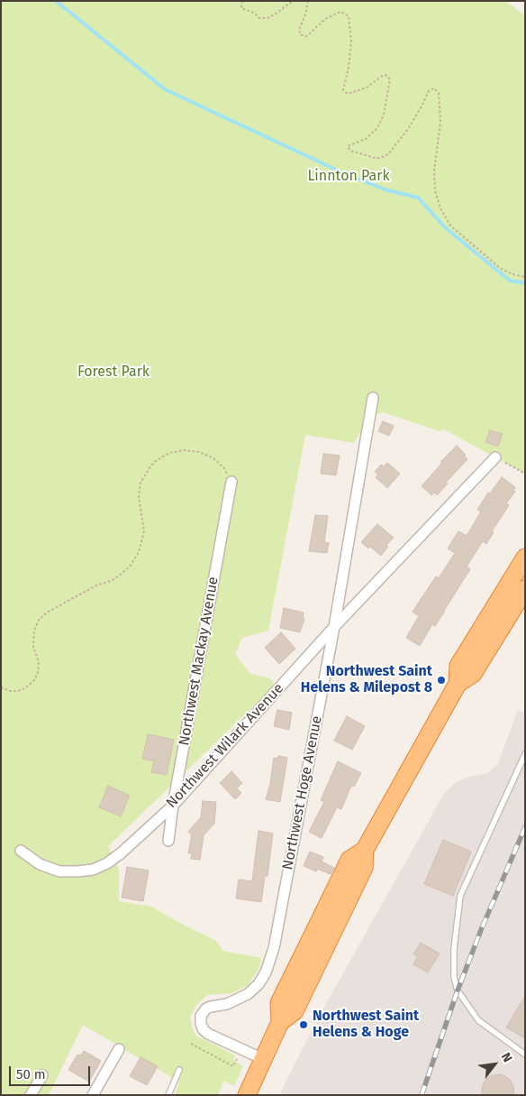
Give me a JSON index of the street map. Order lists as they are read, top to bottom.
{
  "streets": {
    "street": ["Northwest Mackay Avenue", "Northwest Wilark Avenue", "Northwest Hoge Avenue"]
  },
  "crossings": [
    ["Northwest Mackay Avenue", "Northwest Wilark Avenue"],
    ["Northwest Wilark Avenue", "Northwest Hoge Avenue"]
  ],
  "parks": ["Linnton Park", "Forest Park"],
  "places": ["Northwest Saint Helens & Milepost 8", "Northwest Saint Helens & Hoge"],
  "scale_bar": "50 m",
  "north": "top right"
}
